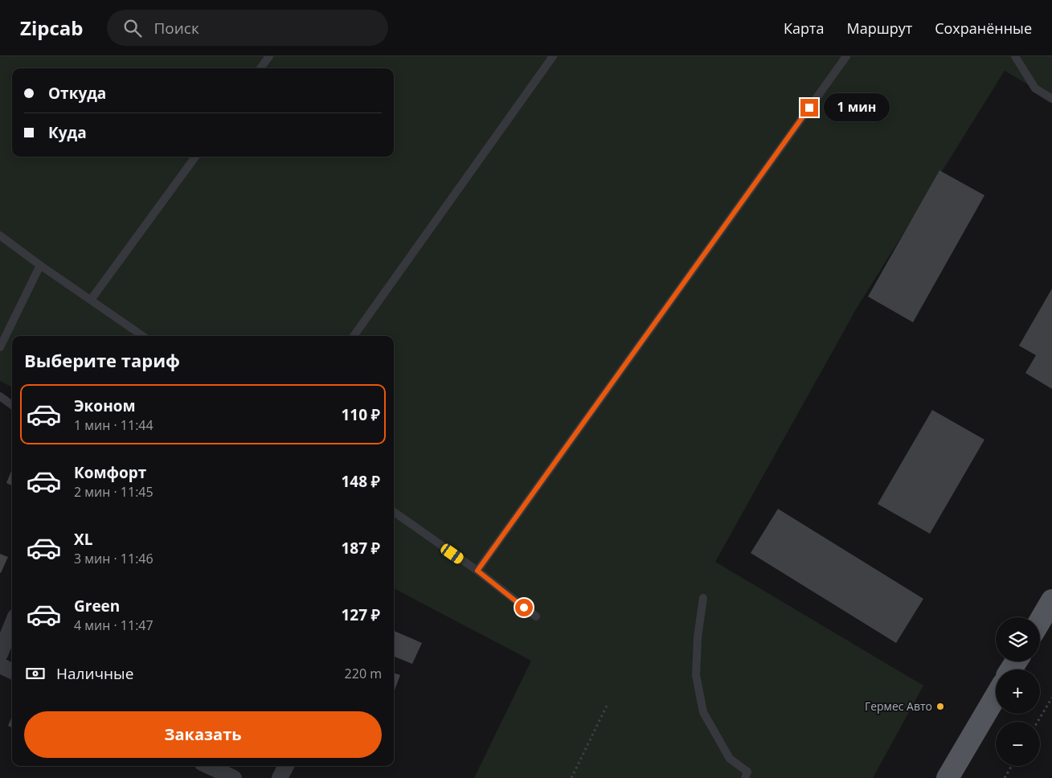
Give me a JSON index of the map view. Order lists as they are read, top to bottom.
{
  "places": ["Гермес Авто"],
  "page": {
    "header": "Zipcab",
    "search": "Поиск",
    "nav": ["Карта", "Маршрут", "Сохранённые"],
    "banner": ["Откуда", "Куда"],
    "bubble": "1 мин",
    "heading": "Выберите тариф",
    "list": [
      {
        "name": "Эконом",
        "note": "1 мин · 11:44",
        "value": "110 ₽"
      },
      {
        "name": "Комфорт",
        "note": "2 мин · 11:45",
        "value": "148 ₽"
      },
      {
        "name": "XL",
        "note": "3 мин · 11:46",
        "value": "187 ₽"
      },
      {
        "name": "Green",
        "note": "4 мин · 11:47",
        "value": "127 ₽"
      }
    ],
    "map_buttons": ["+", "−"],
    "pay": ["Наличные", "220 m"],
    "buttons": "Заказать"
  }
}
